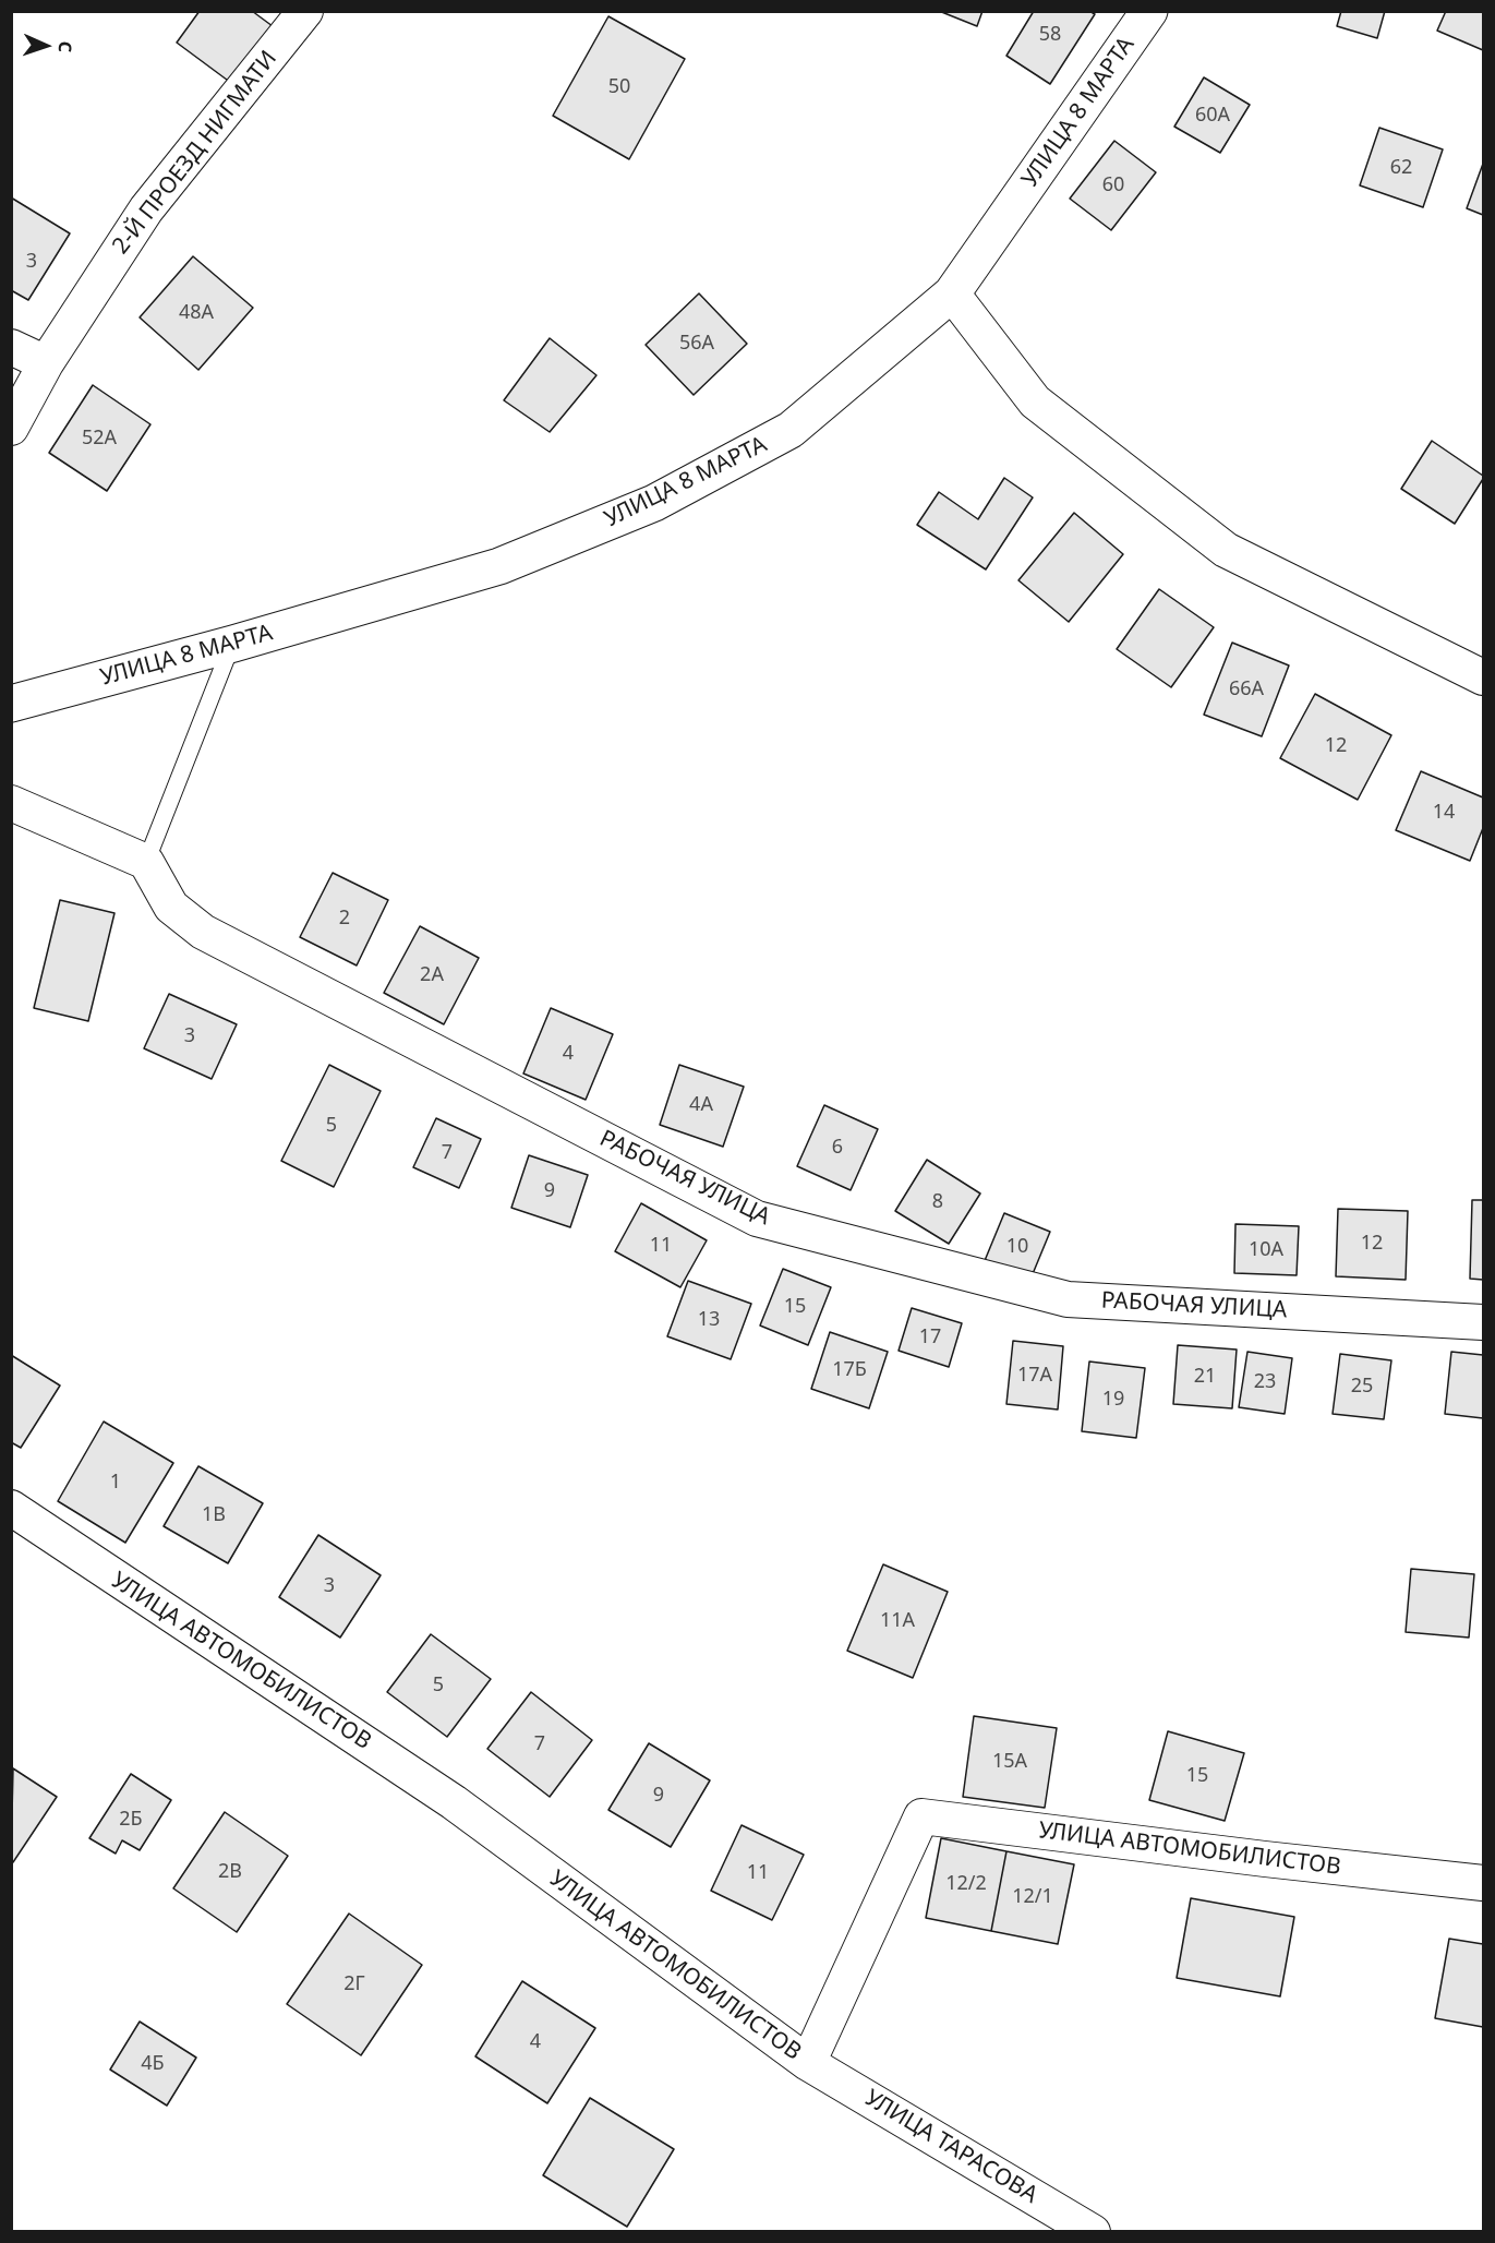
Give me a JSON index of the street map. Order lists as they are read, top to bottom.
{
  "streets": {
    "main road": ["УЛИЦА 8 МАРТА"],
    "street": [
      "2-Й ПРОЕЗД НИГМАТИ",
      "РАБОЧАЯ УЛИЦА",
      "УЛИЦА АВТОМОБИЛИСТОВ",
      "УЛИЦА ТАРАСОВА"
    ]
  },
  "crossings": [
    ["УЛИЦА АВТОМОБИЛИСТОВ", "УЛИЦА ТАРАСОВА"]
  ],
  "house_numbers": [
    "58",
    "50",
    "60А",
    "62",
    "60",
    "3",
    "48А",
    "56А",
    "52А",
    "66А",
    "12",
    "14",
    "2",
    "2А",
    "3",
    "4",
    "4А",
    "5",
    "6",
    "7",
    "9",
    "8",
    "12",
    "11",
    "10",
    "10А",
    "15",
    "13",
    "17",
    "17Б",
    "17А",
    "21",
    "23",
    "25",
    "19",
    "1",
    "1В",
    "3",
    "11А",
    "5",
    "7",
    "15А",
    "15",
    "9",
    "2Б",
    "2В",
    "11",
    "12/2",
    "12/1",
    "2Г",
    "4",
    "4Б"
  ],
  "north": "right"
}
